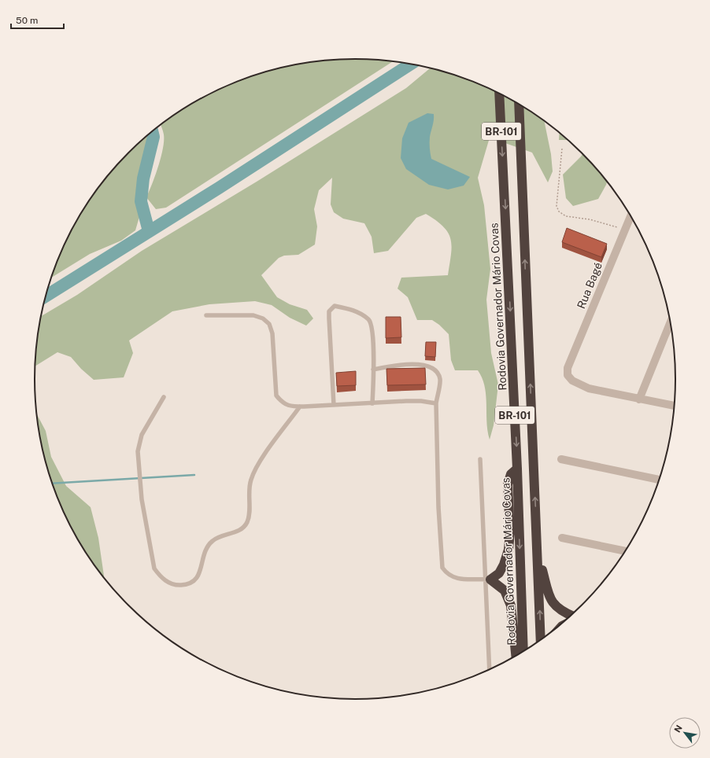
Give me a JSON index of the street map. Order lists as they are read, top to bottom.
{
  "streets": {
    "highway": ["BR-101", "Rodovia Governador Mário Covas"],
    "street": ["Rua Bagé"]
  },
  "scale_bar": "50 m",
  "north": "top left"
}
